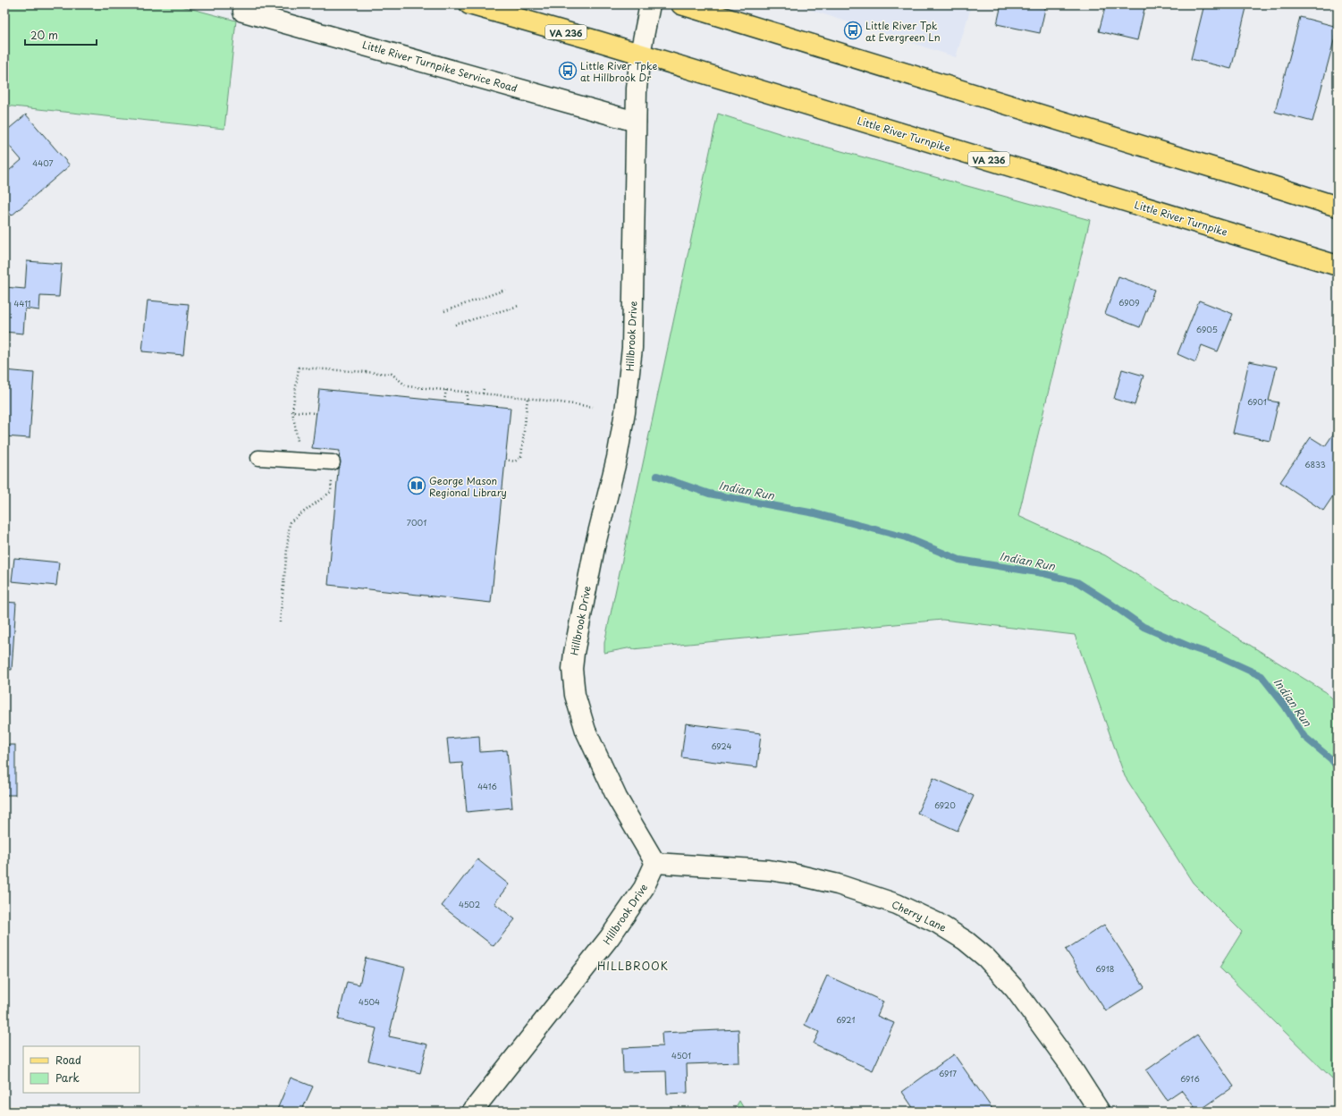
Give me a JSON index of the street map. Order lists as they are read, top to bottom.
{
  "streets": {
    "main road": ["VA 236", "Little River Turnpike"],
    "street": ["Little River Turnpike Service Road", "Hillbrook Drive", "Cherry Lane"]
  },
  "crossings": [
    ["Little River Turnpike Service Road", "Hillbrook Drive"],
    ["Little River Turnpike", "Hillbrook Drive"],
    ["Hillbrook Drive", "Cherry Lane"]
  ],
  "districts": ["HILLBROOK"],
  "water": ["Indian Run"],
  "places": {
    "bus stop": ["Little River Tpk at Evergreen Ln", "Little River Tpke at Hillbrook Dr"],
    "library": ["George Mason Regional Library"]
  },
  "house_numbers": [
    "4407",
    "6909",
    "4411",
    "6905",
    "6901",
    "6833",
    "7001",
    "6924",
    "4416",
    "6920",
    "4502",
    "6918",
    "4504",
    "6921",
    "4501",
    "6917",
    "6916"
  ],
  "legend": ["Road", "Park"],
  "scale_bar": "20 m"
}
